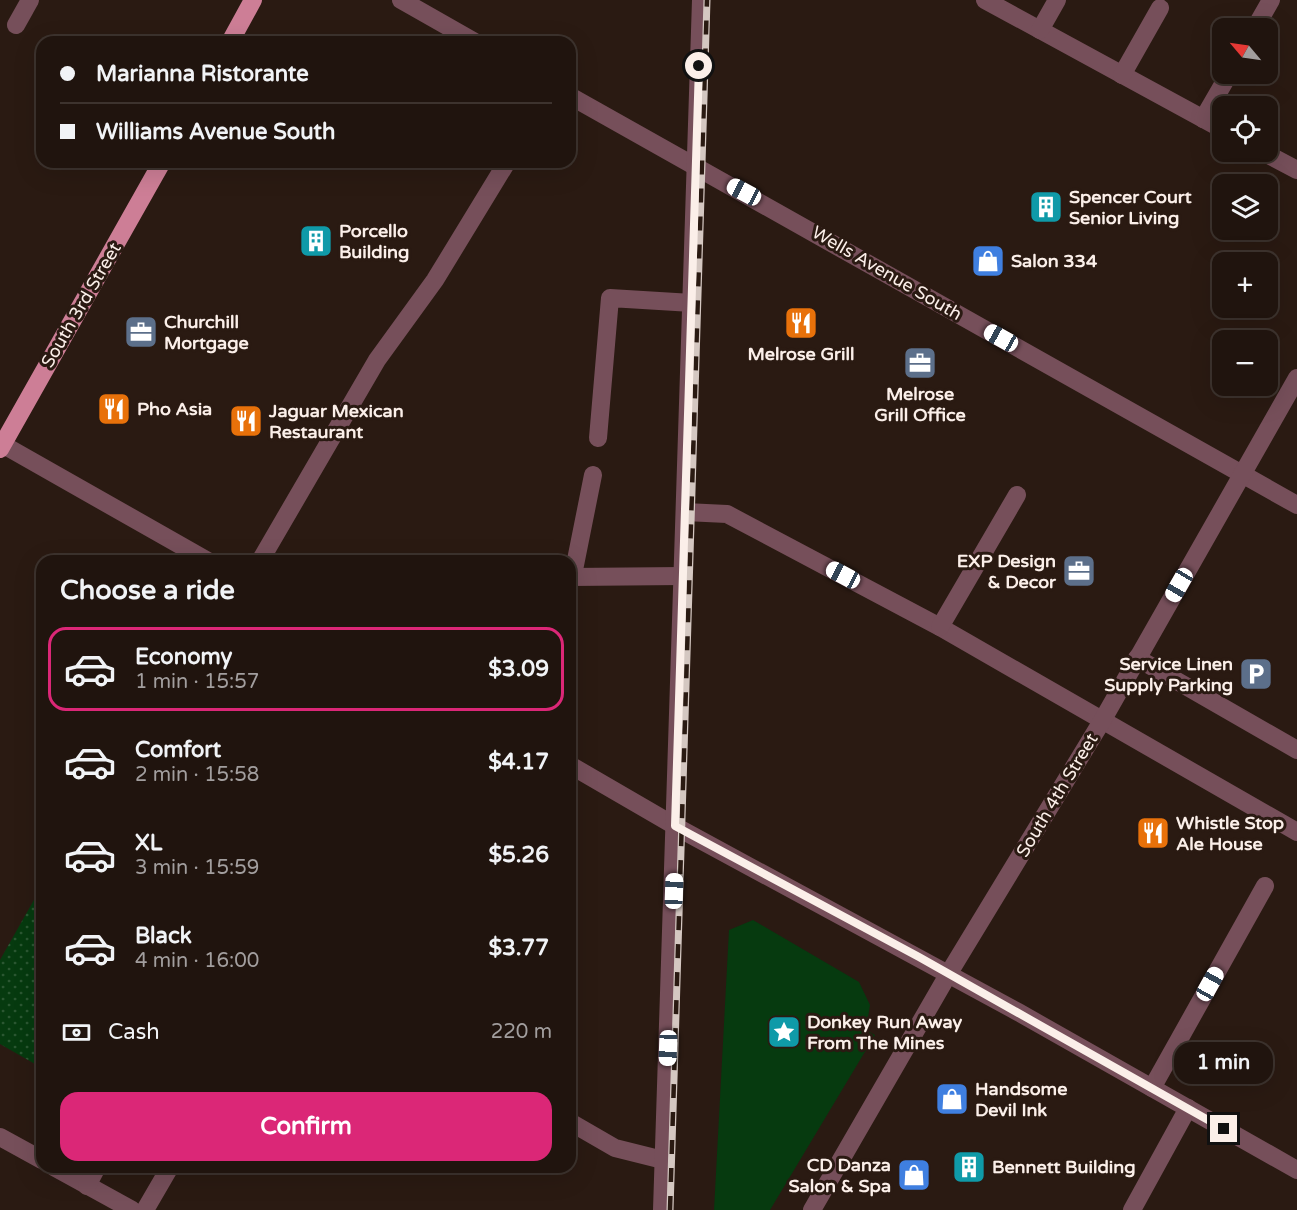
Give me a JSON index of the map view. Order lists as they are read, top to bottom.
{
  "streets": {
    "main road": ["South 3rd Street"],
    "street": ["Wells Avenue South", "South 4th Street"]
  },
  "crossings": [
    ["Wells Avenue South", "South 4th Street"]
  ],
  "places": {
    "building": ["Spencer Court Senior Living", "Porcello Building", "Bennett Building"],
    "shop": ["Salon 334", "Handsome Devil Ink", "CD Danza Salon & Spa"],
    "restaurant": [
      "Melrose Grill",
      "Pho Asia",
      "Jaguar Mexican Restaurant",
      "Whistle Stop Ale House"
    ],
    "office": ["Churchill Mortgage", "Melrose Grill Office", "EXP Design & Decor"],
    "parking": ["Service Linen Supply Parking"],
    "place": ["Donkey Run Away From The Mines"]
  },
  "north": "top left",
  "page": {
    "map_buttons": ["+", "−"],
    "banner": ["Marianna Ristorante", "Williams Avenue South"],
    "heading": "Choose a ride",
    "list": [
      {
        "name": "Economy",
        "note": "1 min · 15:57",
        "value": "$3.09"
      },
      {
        "name": "Comfort",
        "note": "2 min · 15:58",
        "value": "$4.17"
      },
      {
        "name": "XL",
        "note": "3 min · 15:59",
        "value": "$5.26"
      },
      {
        "name": "Black",
        "note": "4 min · 16:00",
        "value": "$3.77"
      }
    ],
    "pay": ["Cash", "220 m"],
    "bubble": "1 min",
    "buttons": "Confirm"
  }
}
